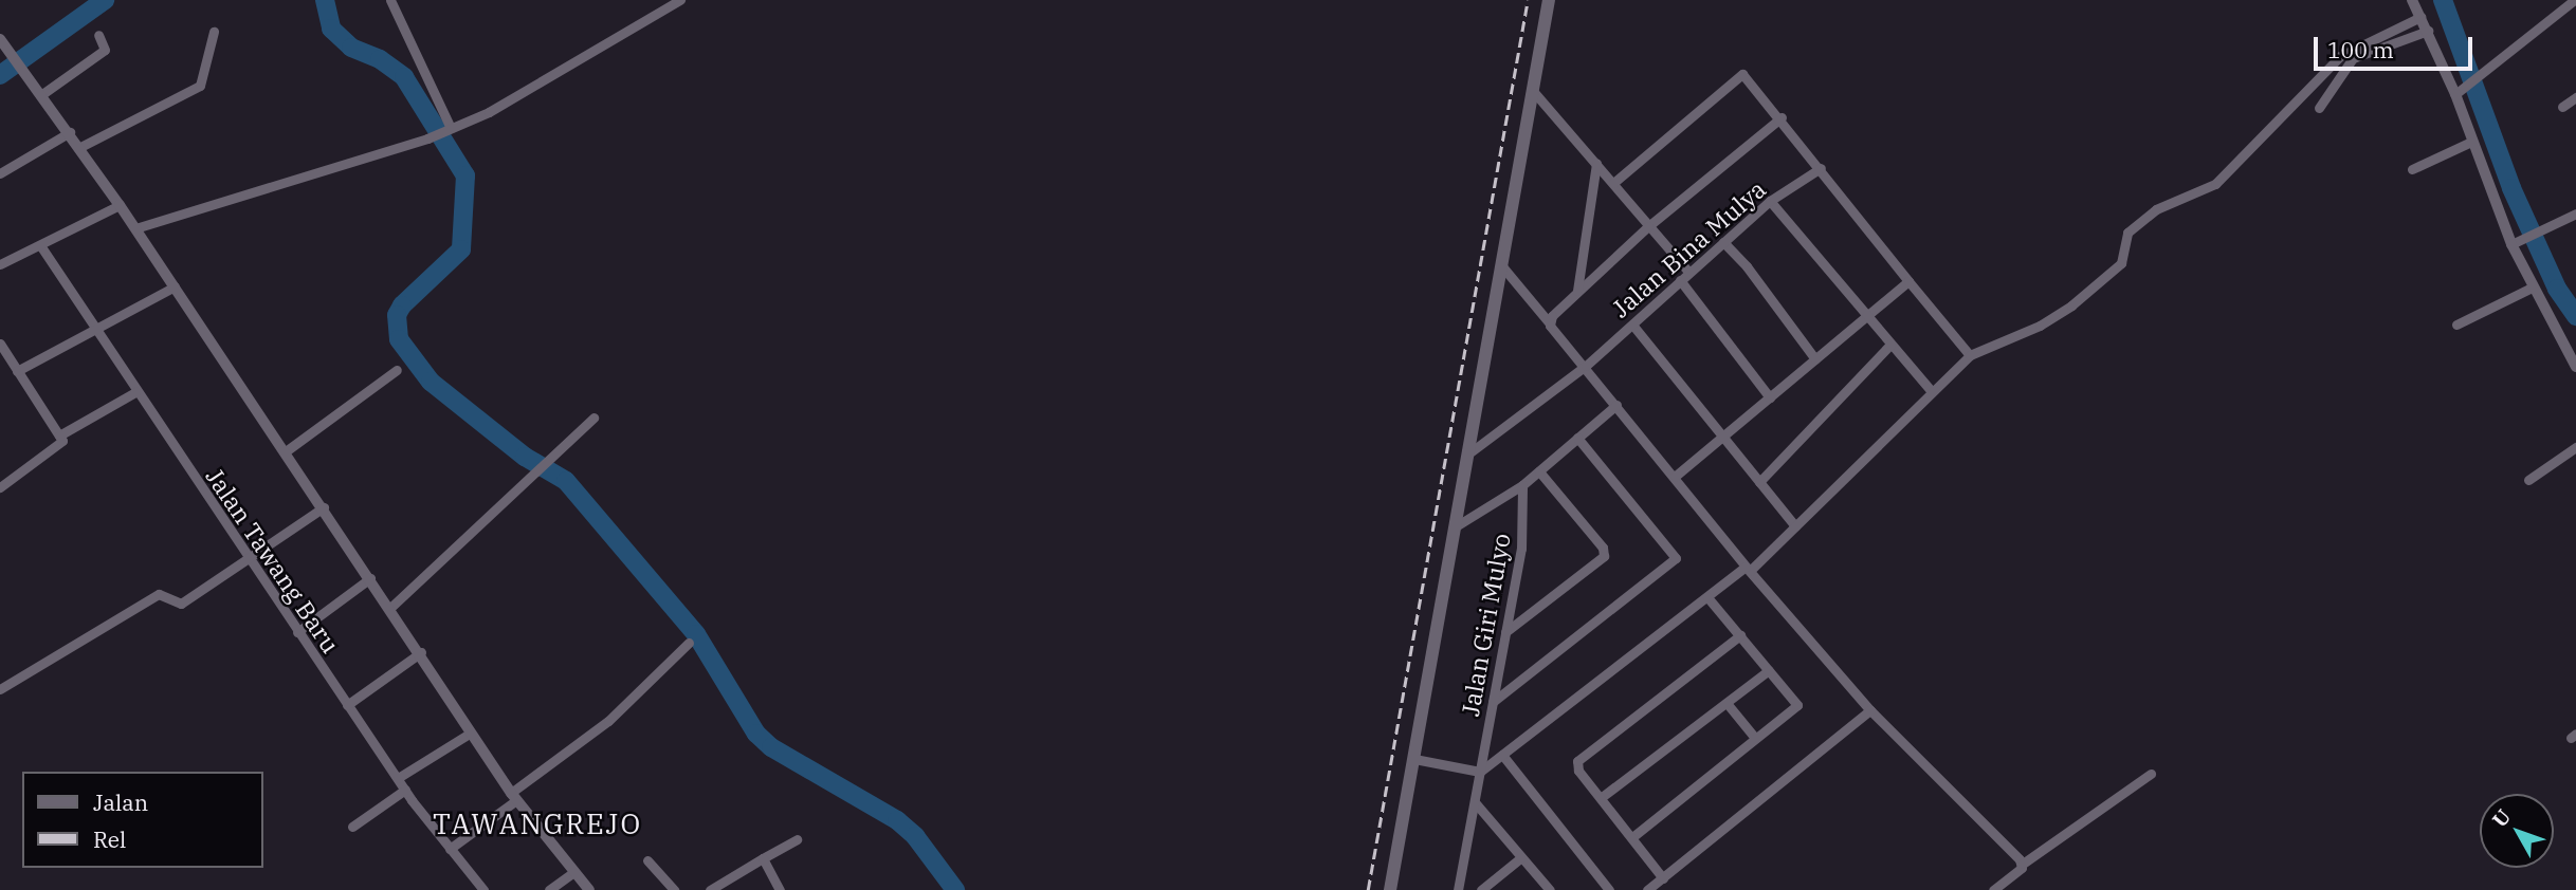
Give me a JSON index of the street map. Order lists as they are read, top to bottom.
{
  "streets": {
    "street": ["Jalan Bina Mulya", "Jalan Tawang Baru", "Jalan Giri Mulyo"]
  },
  "districts": ["TAWANGREJO"],
  "legend": ["Jalan", "Rel"],
  "scale_bar": "100 m",
  "north": "top left"
}
